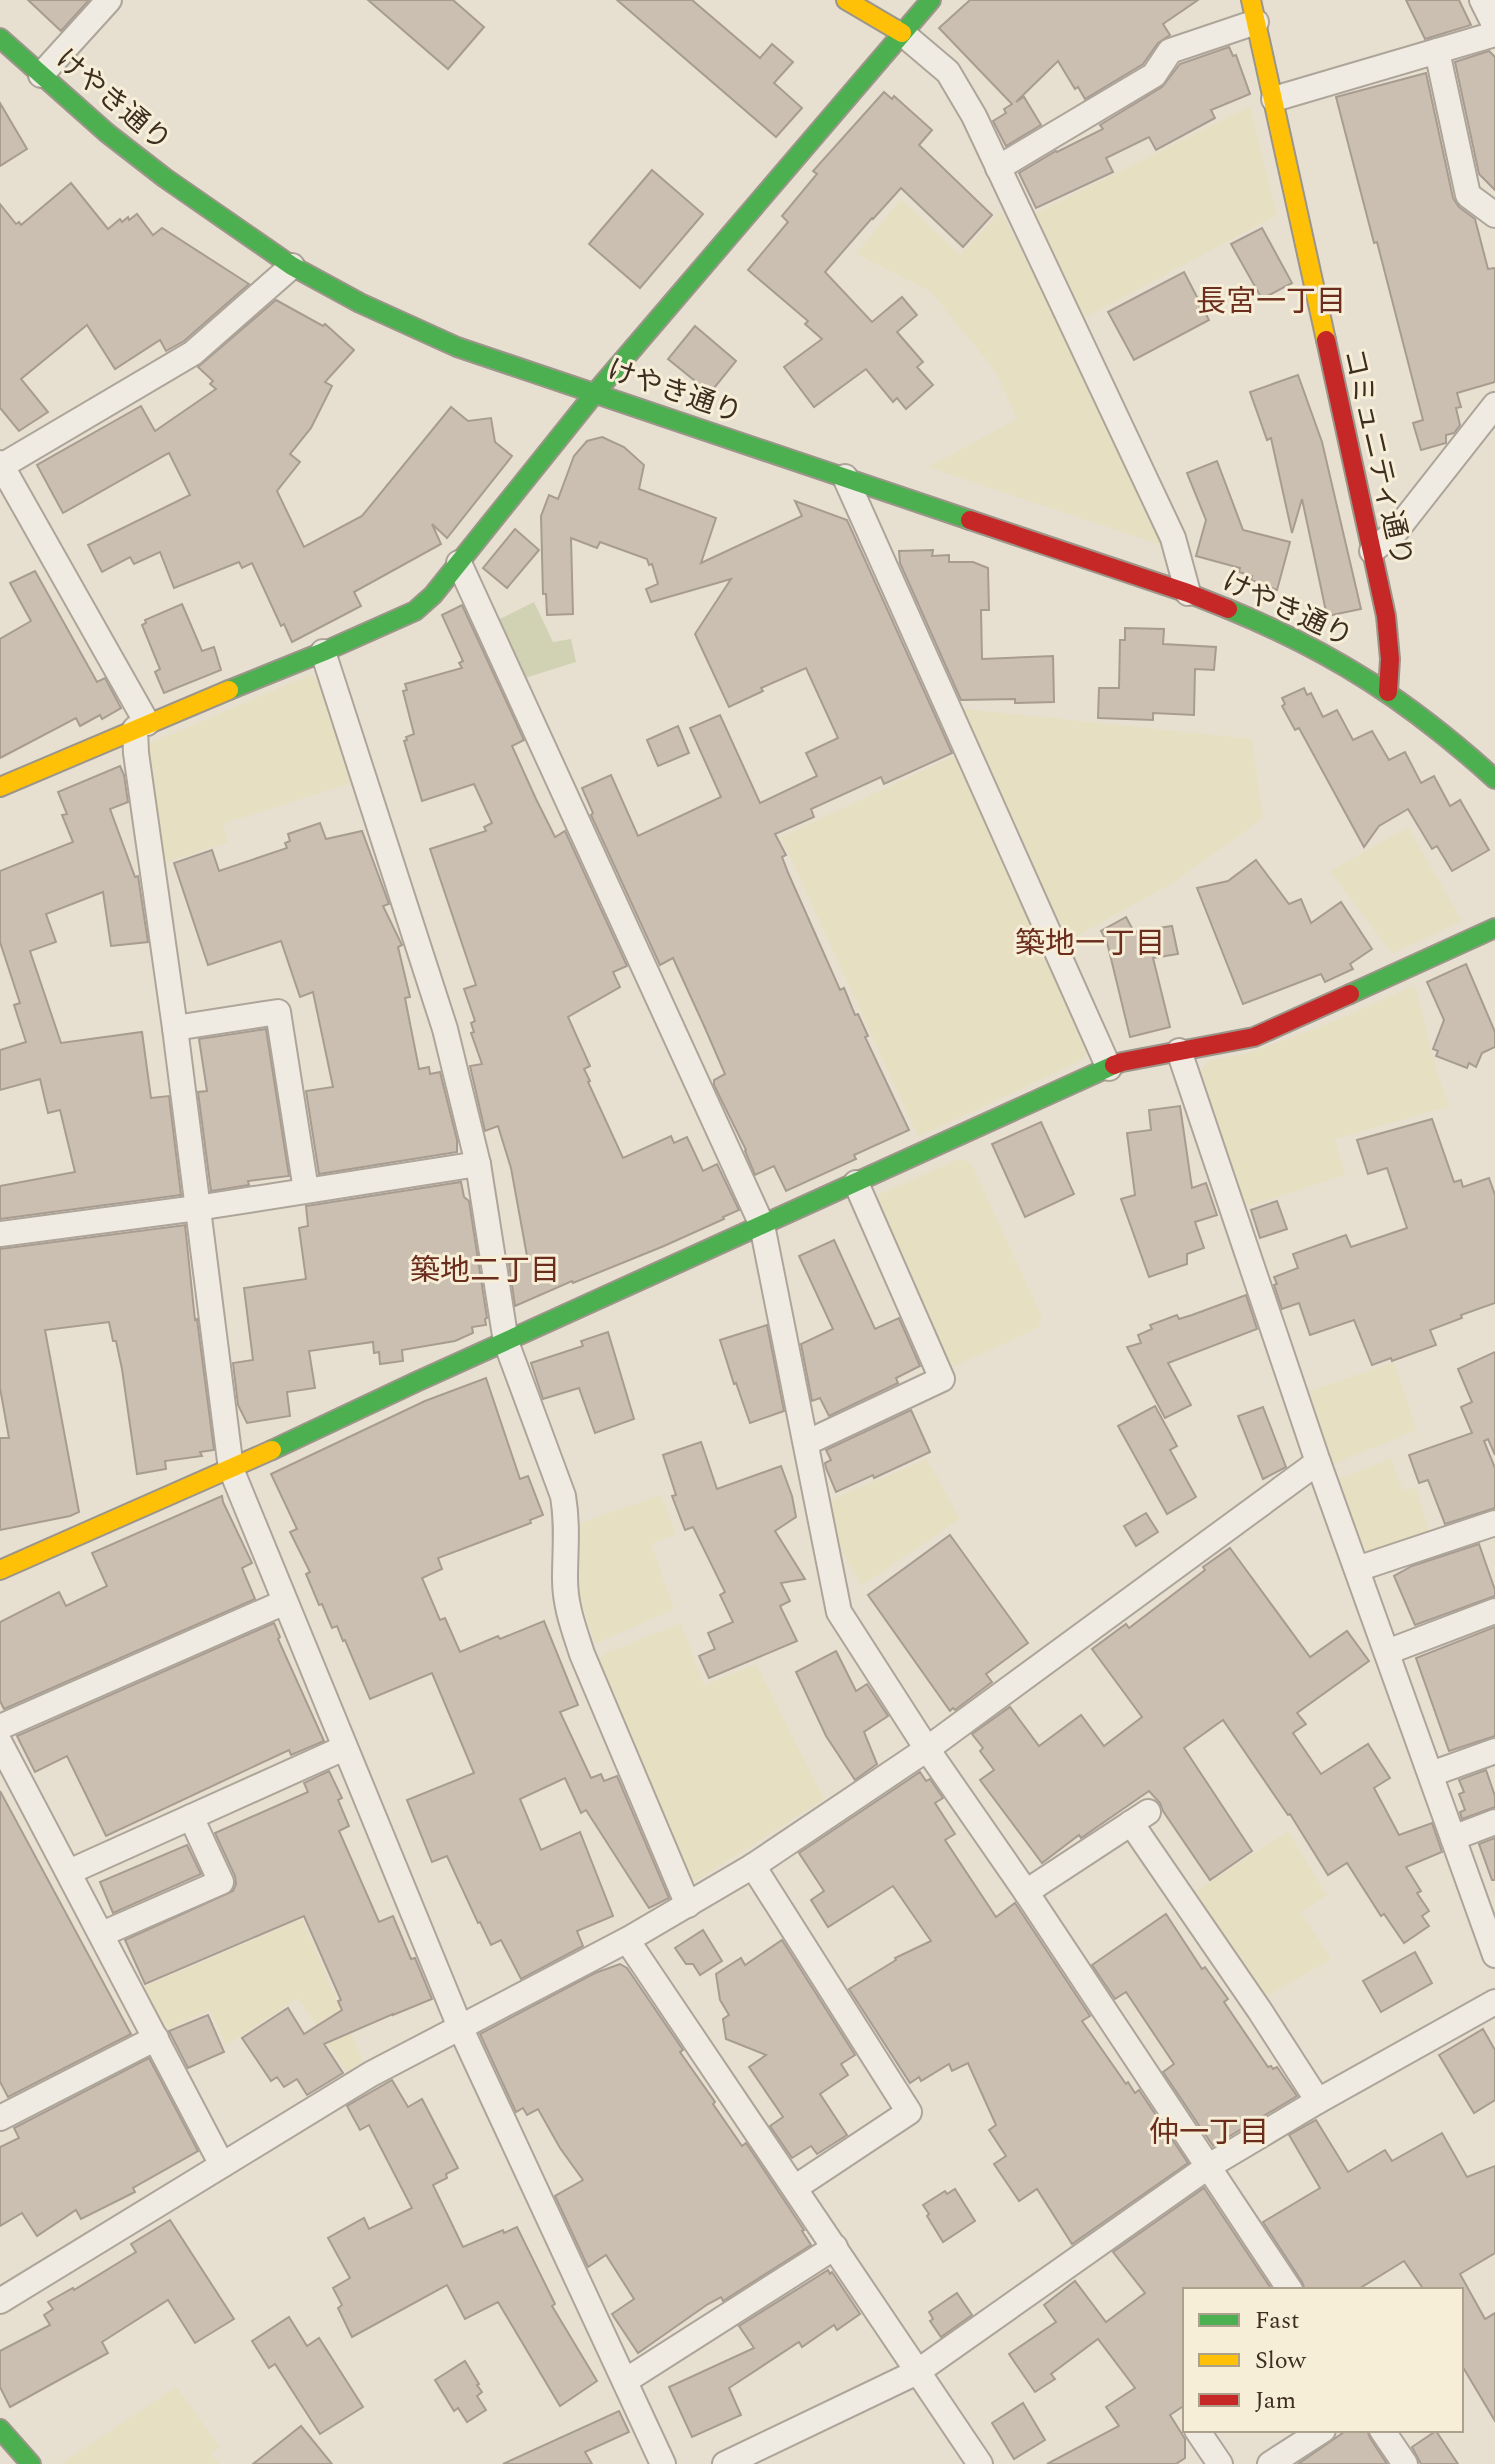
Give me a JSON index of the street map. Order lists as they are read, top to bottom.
{
  "streets": {
    "street": ["けやき通り", "コミュニティ通り"]
  },
  "crossings": [
    ["けやき通り", "コミュニティ通り"]
  ],
  "districts": [
    "長宮一丁目",
    "築地一丁目",
    "築地二丁目",
    "仲一丁目"
  ],
  "legend": ["Fast", "Slow", "Jam"]
}
